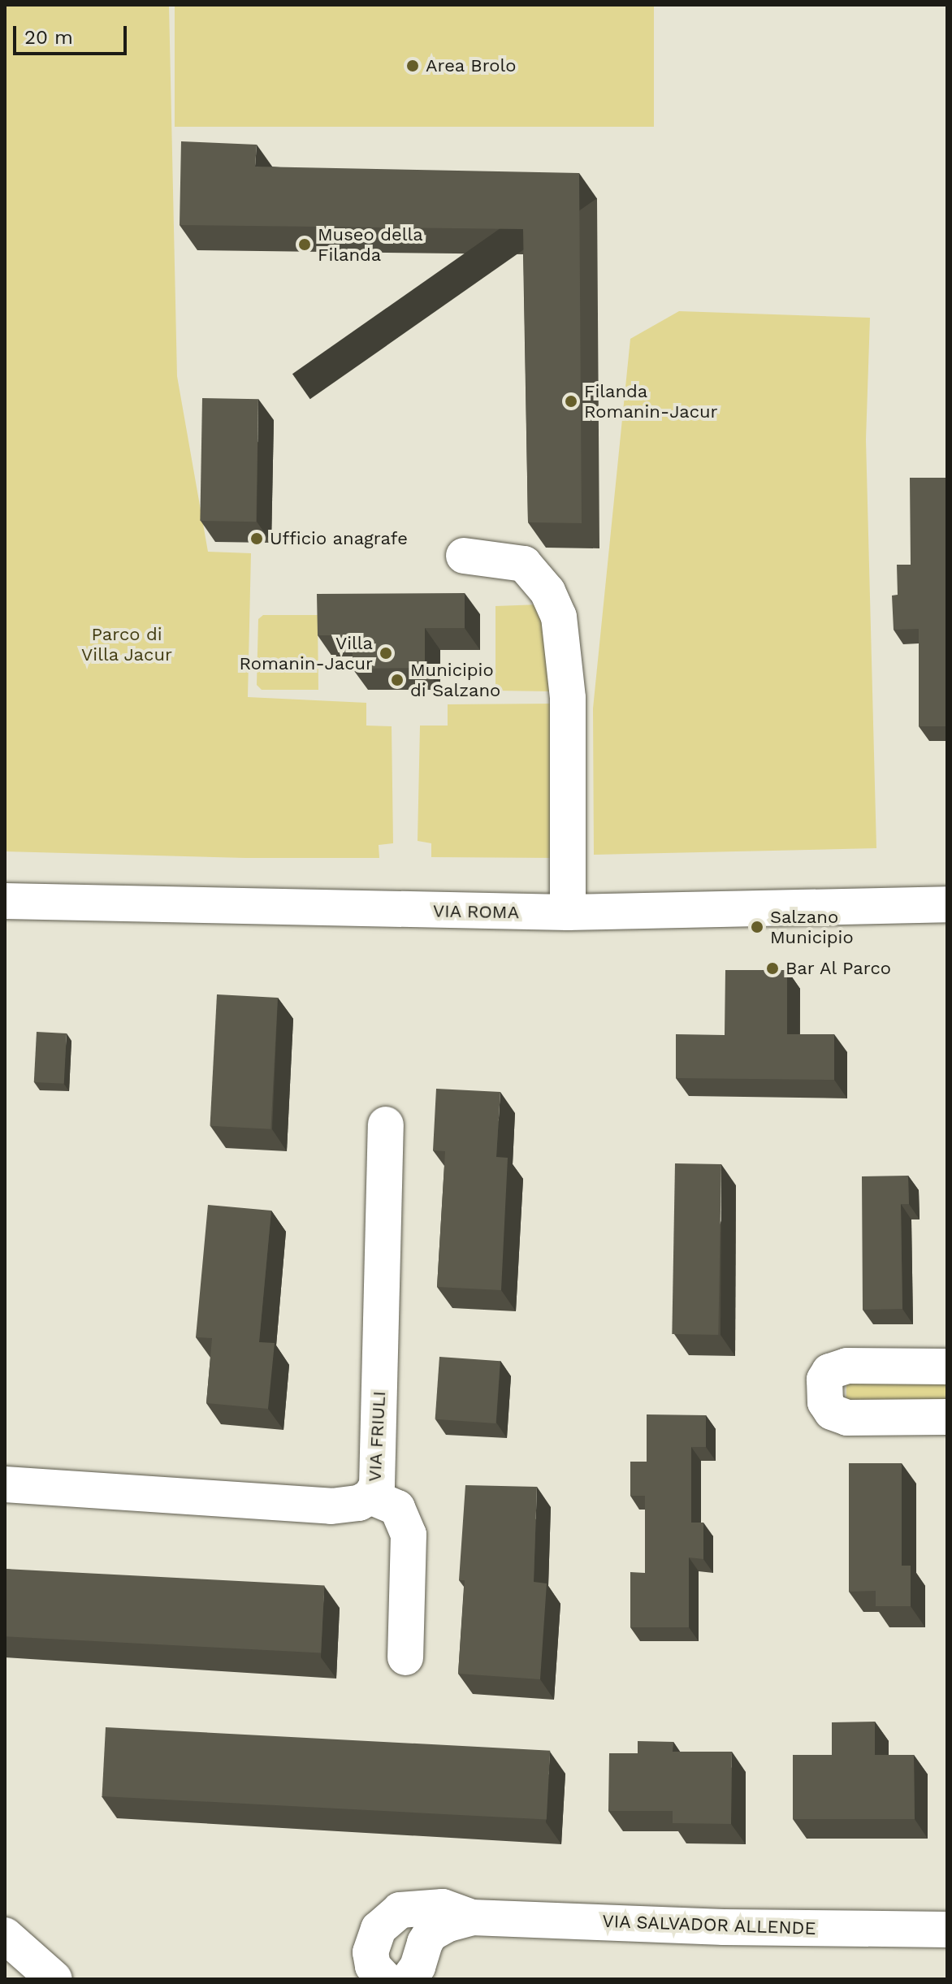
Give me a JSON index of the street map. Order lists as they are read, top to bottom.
{
  "streets": {
    "street": ["VIA ROMA", "VIA FRIULI", "VIA SALVADOR ALLENDE"]
  },
  "parks": ["Parco di Villa Jacur"],
  "places": [
    "Area Brolo",
    "Museo della Filanda",
    "Filanda Romanin-Jacur",
    "Ufficio anagrafe",
    "Villa Romanin-Jacur",
    "Municipio di Salzano",
    "Salzano Municipio",
    "Bar Al Parco"
  ],
  "scale_bar": "20 m"
}
